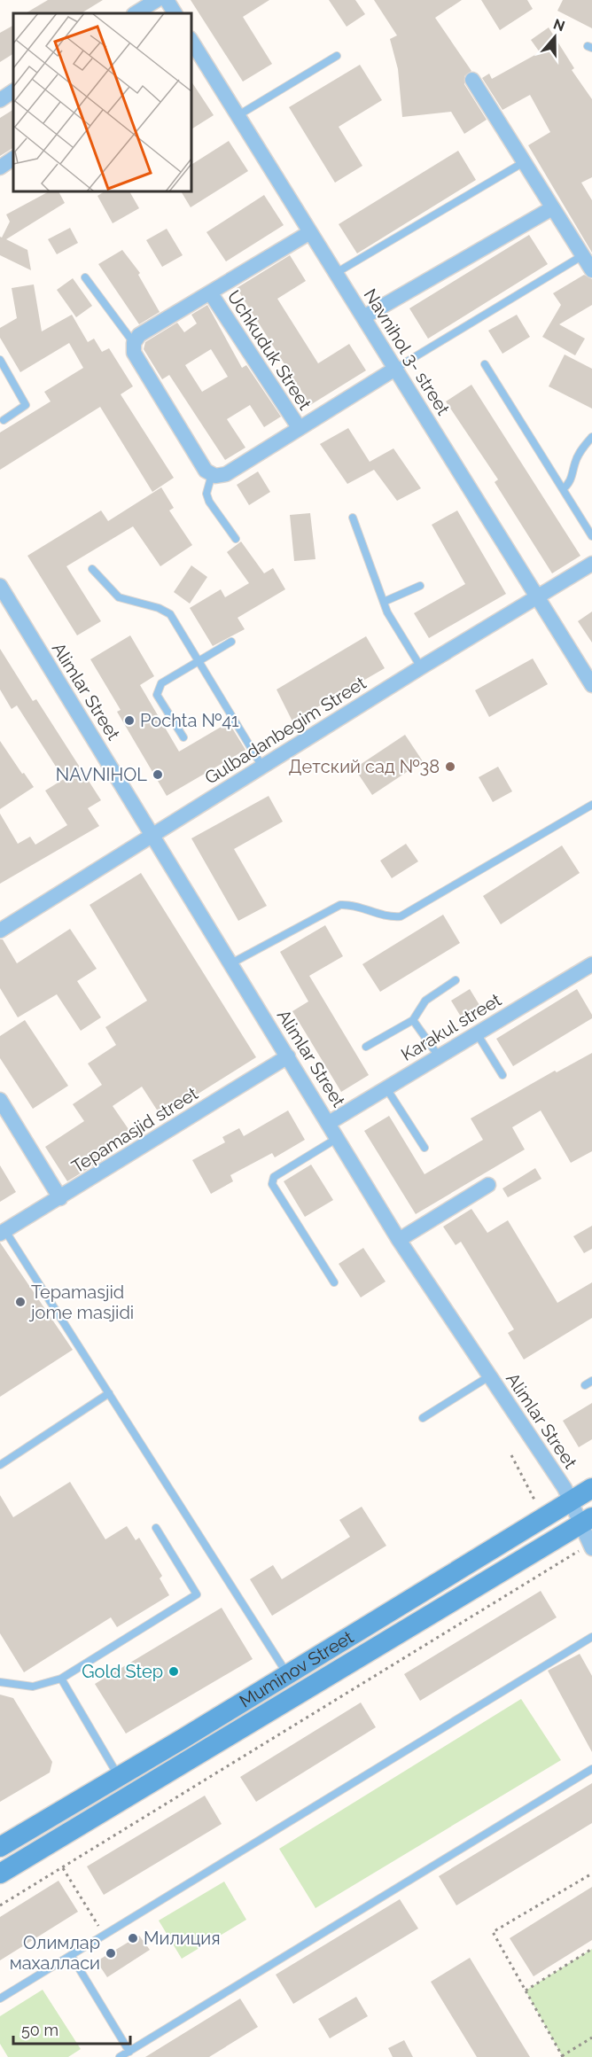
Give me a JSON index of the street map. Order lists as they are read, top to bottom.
{
  "streets": {
    "main road": ["Muminov Street"],
    "street": [
      "Uchkuduk Street",
      "Navnihol 3- street",
      "Аlimlar Street",
      "Gulbadanbegim Street",
      "Karakul street",
      "Tepamasjid street"
    ]
  },
  "crossings": [
    ["Uchkuduk Street", "Navnihol 3- street"],
    ["Navnihol 3- street", "Gulbadanbegim Street"],
    ["Аlimlar Street", "Gulbadanbegim Street"],
    ["Аlimlar Street", "Karakul street"],
    ["Аlimlar Street", "Tepamasjid street"],
    ["Аlimlar Street", "Muminov Street"]
  ],
  "places": [
    "Pochta №41",
    "Детский сад №38",
    "NAVNIHOL",
    "Tepamasjid jome masjidi",
    "Gold Step",
    "Милиция",
    "Олимлар махалласи"
  ],
  "scale_bar": "50 m",
  "north": "top"
}
